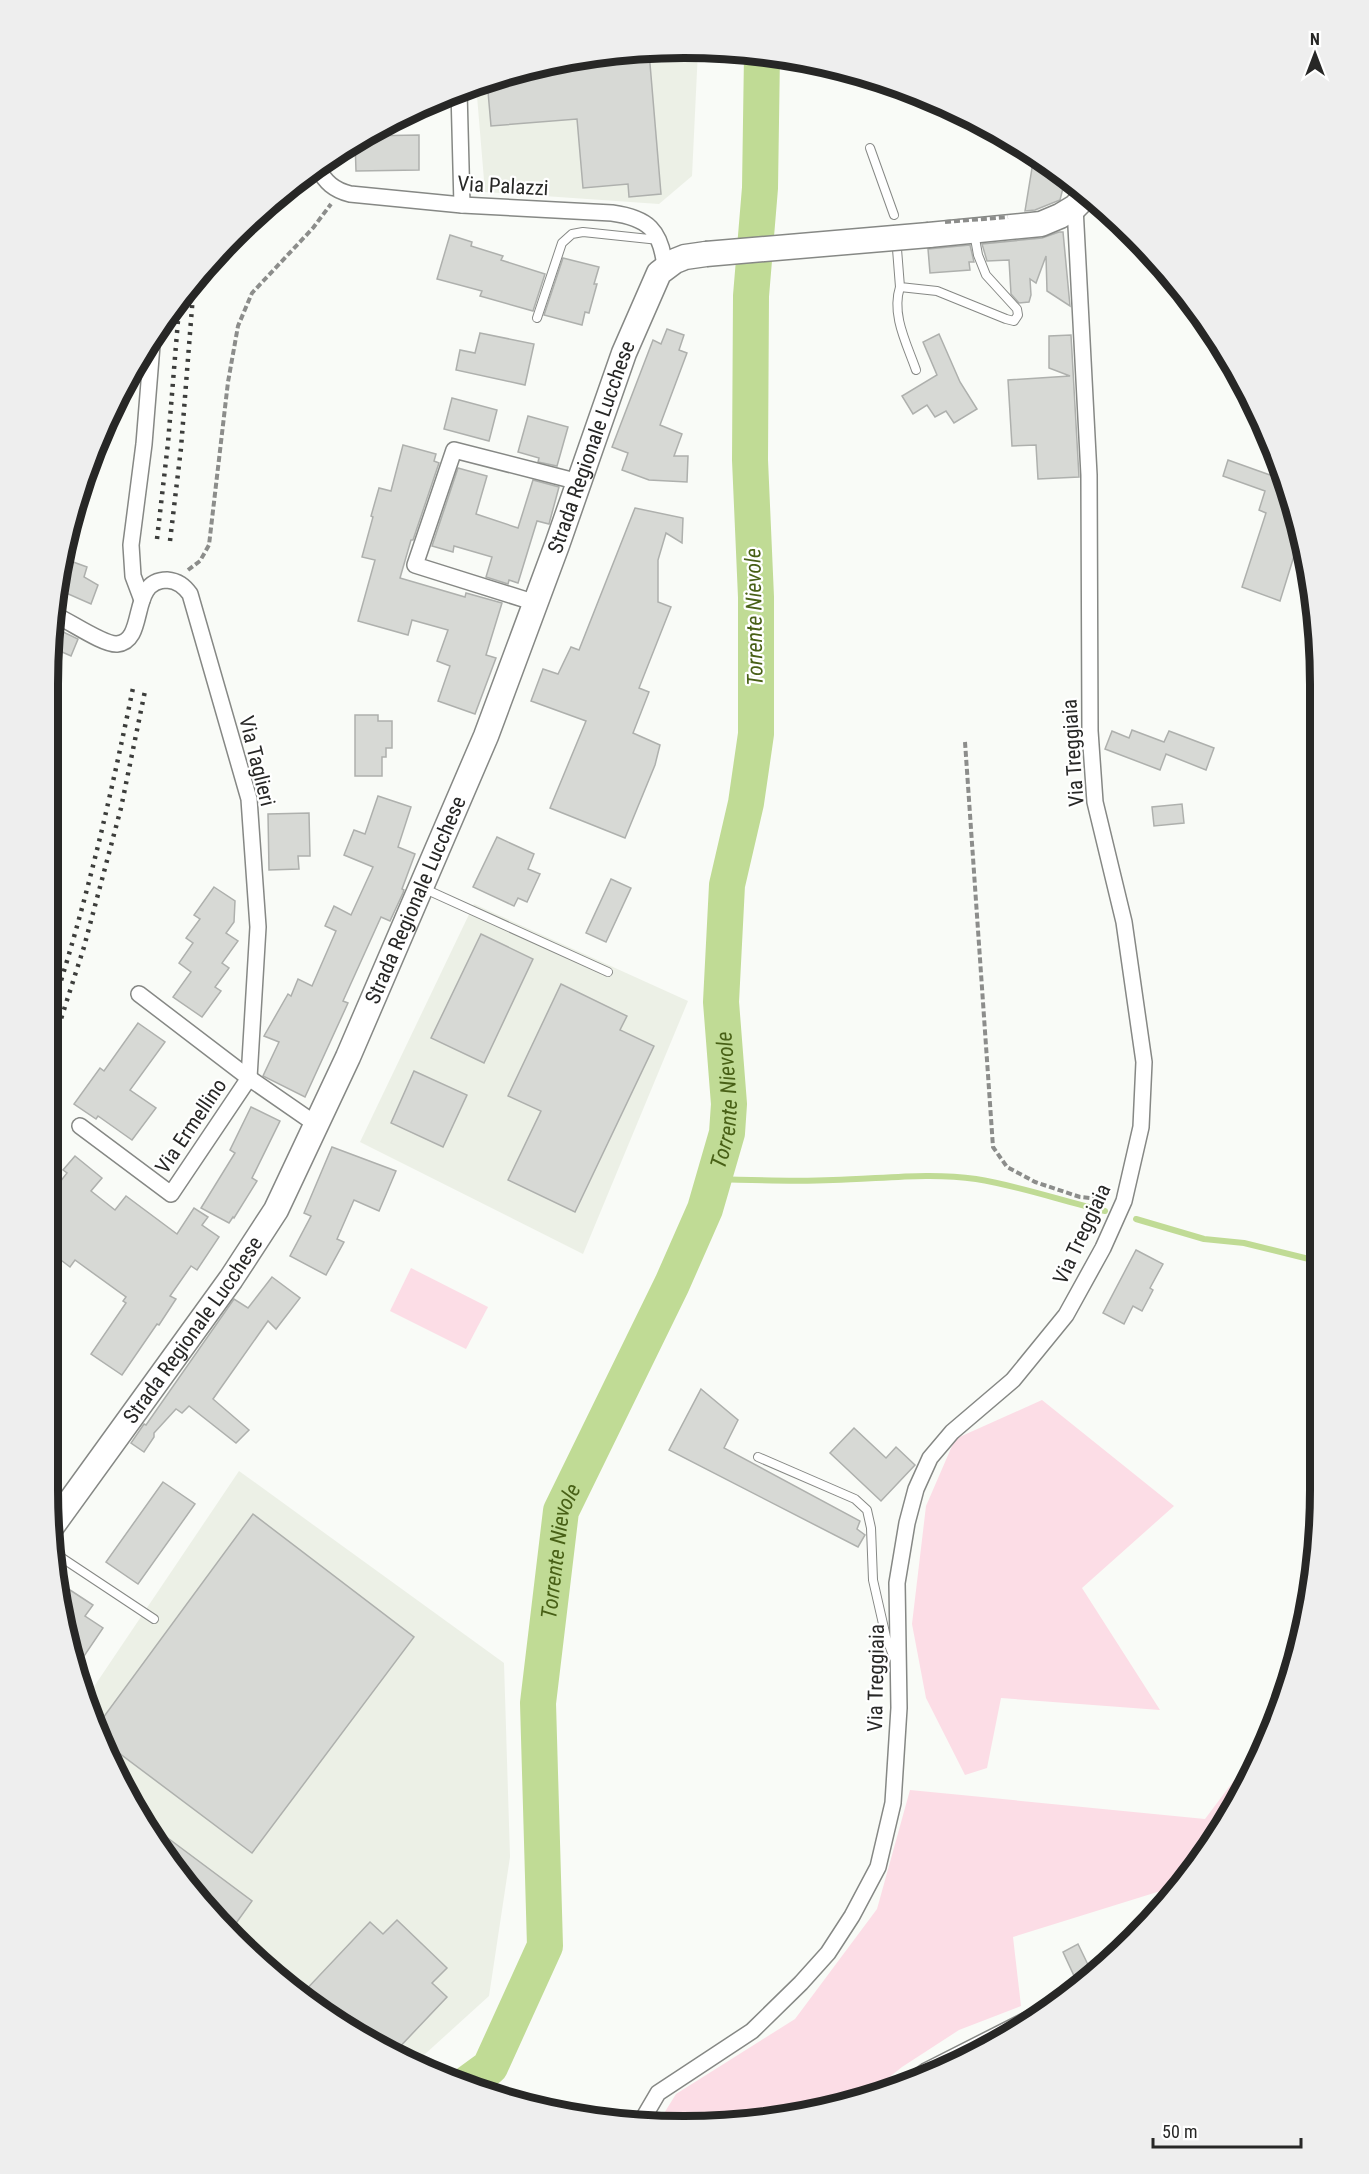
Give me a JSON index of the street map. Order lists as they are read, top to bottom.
{
  "streets": {
    "main road": ["Strada Regionale Lucchese"],
    "street": [
      "Via Palazzi",
      "Via Treggiaia",
      "Via Taglieri",
      "Via Ermellino"
    ]
  },
  "crossings": [
    ["Strada Regionale Lucchese", "Via Ermellino"],
    ["Via Taglieri", "Via Ermellino"]
  ],
  "water": ["Torrente Nievole"],
  "scale_bar": "50 m",
  "north": "top"
}
